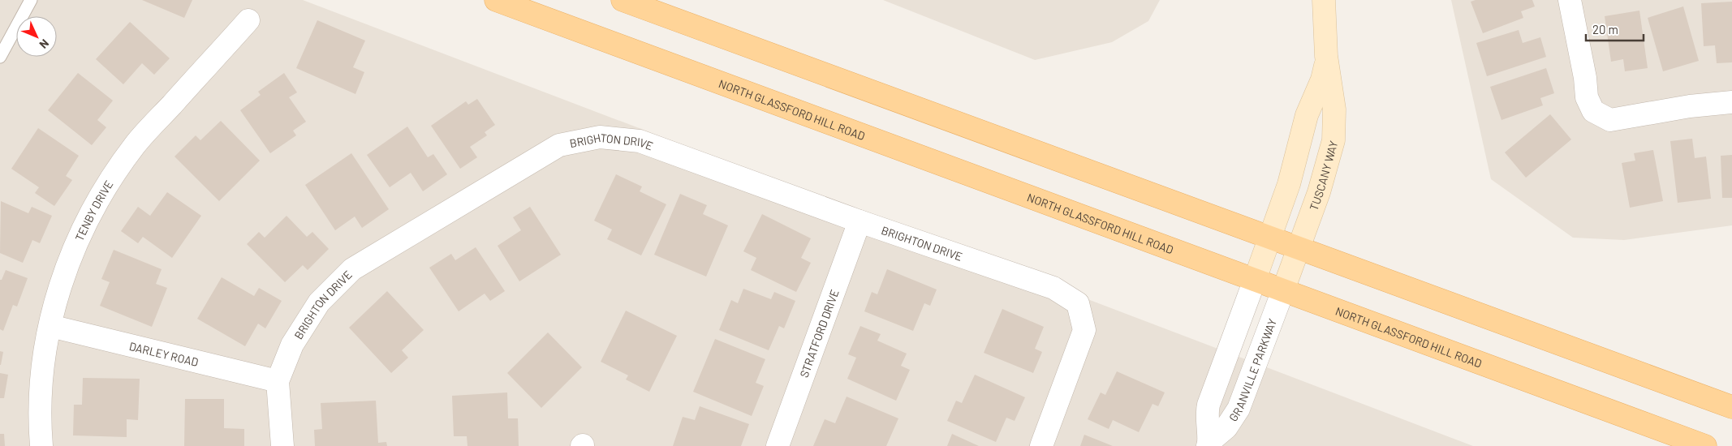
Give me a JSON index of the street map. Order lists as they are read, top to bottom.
{
  "streets": {
    "main road": ["NORTH GLASSFORD HILL ROAD"],
    "street": [
      "BRIGHTON DRIVE",
      "TUSCANY WAY",
      "TENBY DRIVE",
      "STRATFORD DRIVE",
      "DARLEY ROAD",
      "GRANVILLE PARKWAY"
    ]
  },
  "crossings": [
    ["NORTH GLASSFORD HILL ROAD", "TUSCANY WAY"],
    ["NORTH GLASSFORD HILL ROAD", "GRANVILLE PARKWAY"],
    ["BRIGHTON DRIVE", "STRATFORD DRIVE"],
    ["BRIGHTON DRIVE", "DARLEY ROAD"],
    ["TUSCANY WAY", "GRANVILLE PARKWAY"],
    ["TENBY DRIVE", "DARLEY ROAD"]
  ],
  "scale_bar": "20 m",
  "north": "bottom right"
}
